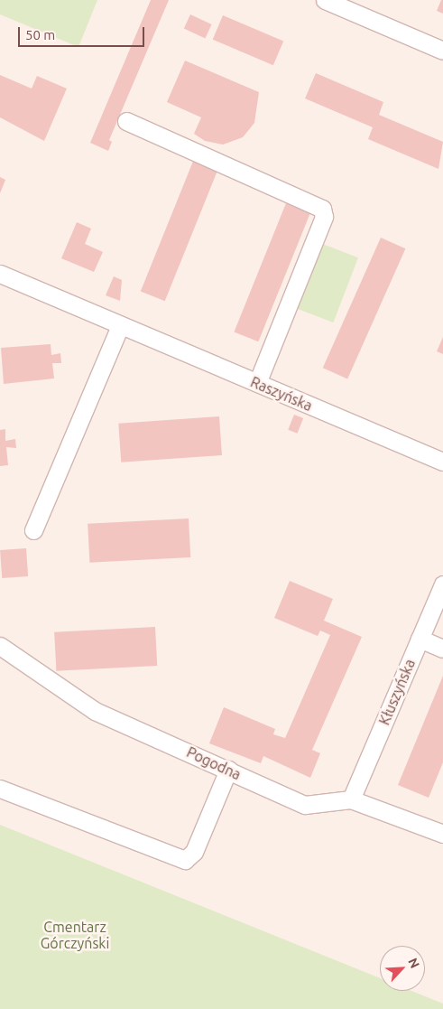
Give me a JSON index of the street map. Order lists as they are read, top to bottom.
{
  "streets": {
    "street": ["Raszyńska", "Kłuszyńska", "Pogodna"]
  },
  "crossings": [
    ["Kłuszyńska", "Pogodna"]
  ],
  "parks": ["Cmentarz Górczyński"],
  "scale_bar": "50 m",
  "north": "top right"
}
